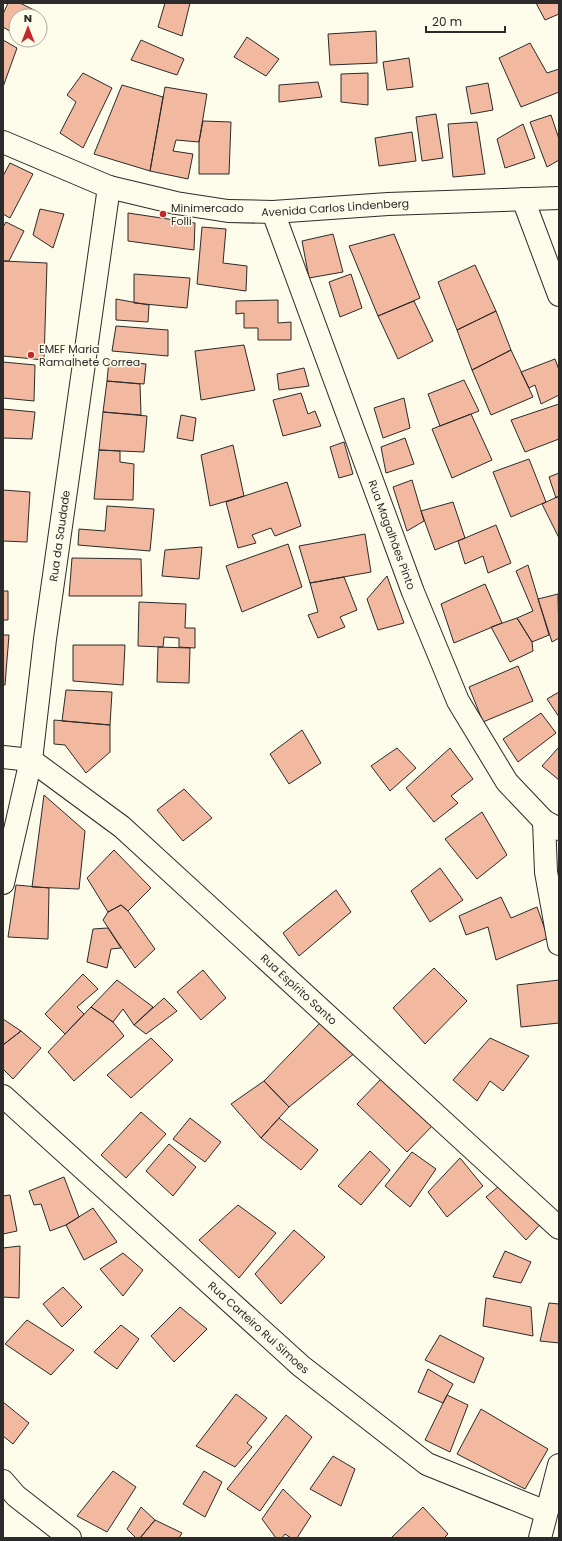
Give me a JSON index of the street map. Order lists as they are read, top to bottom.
{
  "streets": {
    "street": [
      "Avenida Carlos Lindenberg",
      "Rua Magalhães Pinto",
      "Rua da Saudade",
      "Rua Espírito Santo",
      "Rua Carteiro Rui Simoes"
    ]
  },
  "crossings": [
    ["Avenida Carlos Lindenberg", "Rua Magalhães Pinto"],
    ["Avenida Carlos Lindenberg", "Rua da Saudade"],
    ["Rua da Saudade", "Rua Espírito Santo"]
  ],
  "places": ["Minimercado Folli", "EMEF Maria Ramalhete Correa"],
  "scale_bar": "20 m",
  "north": "top"
}
